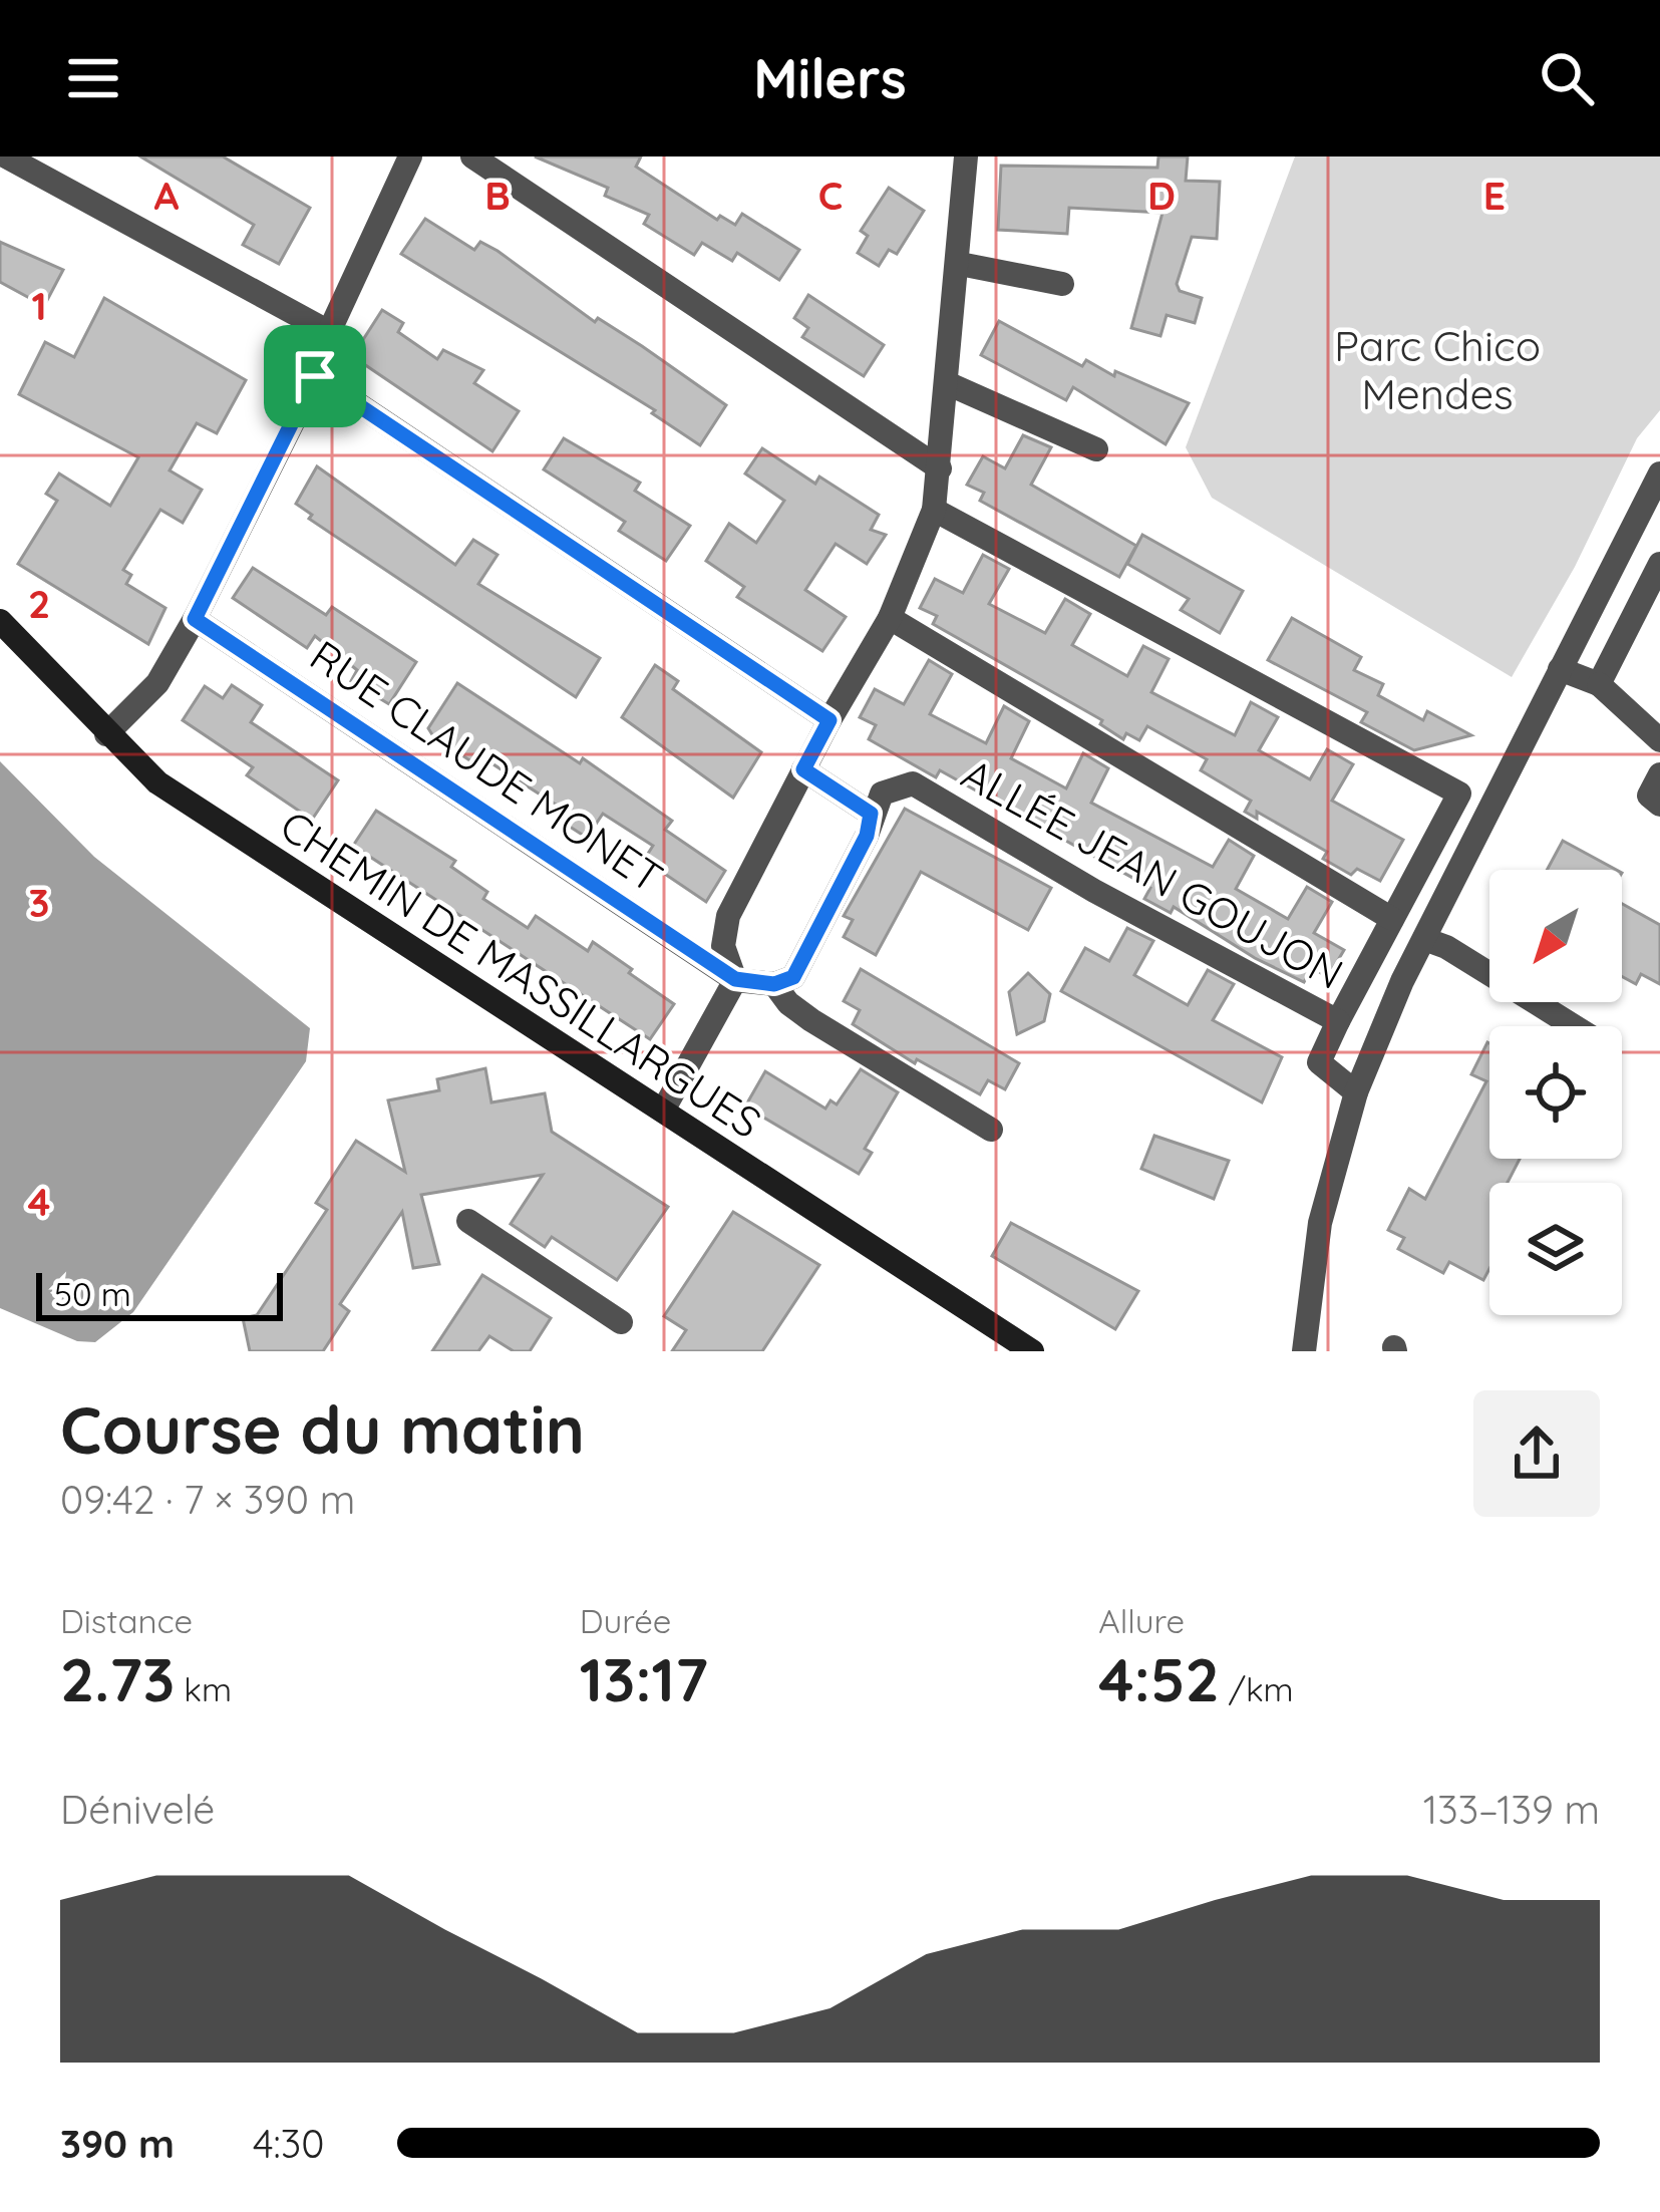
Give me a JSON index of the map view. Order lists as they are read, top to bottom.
{
  "streets": {
    "street": ["RUE CLAUDE MONET", "ALLÉE JEAN GOUJON", "CHEMIN DE MASSILLARGUES"]
  },
  "parks": ["Parc Chico Mendes"],
  "scale_bar": "50 m",
  "north": "bottom left",
  "page": {
    "header": "Milers",
    "scale": "50 m",
    "heading": ["Course du matin", "09:42 · 7 × 390 m"],
    "stats": [
      ["Distance", "2.73 km"],
      ["Durée", "13:17"],
      ["Allure", "4:52 /km"]
    ],
    "chart": ["Dénivelé", "133–139 m"],
    "list": [
      {
        "name": "390 m",
        "note": "4:30"
      }
    ]
  },
  "grid": {
    "columns": [
      "A",
      "B",
      "C",
      "D",
      "E"
    ],
    "rows": [
      "1",
      "2",
      "3",
      "4"
    ]
  }
}
